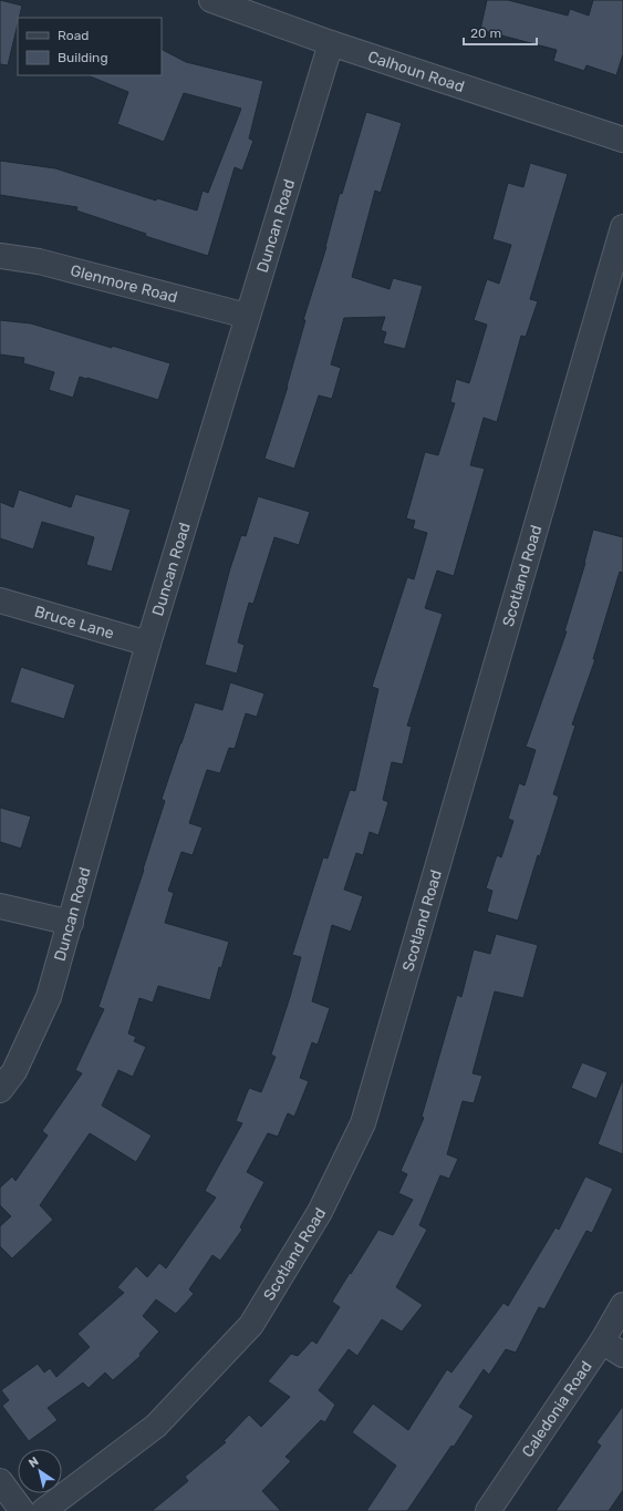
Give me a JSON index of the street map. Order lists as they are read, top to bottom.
{
  "streets": {
    "street": [
      "Calhoun Road",
      "Duncan Road",
      "Glenmore Road",
      "Scotland Road",
      "Bruce Lane",
      "Caledonia Road"
    ]
  },
  "crossings": [
    ["Calhoun Road", "Duncan Road"],
    ["Duncan Road", "Glenmore Road"],
    ["Duncan Road", "Bruce Lane"]
  ],
  "legend": ["Road", "Building"],
  "scale_bar": "20 m",
  "north": "top left"
}
